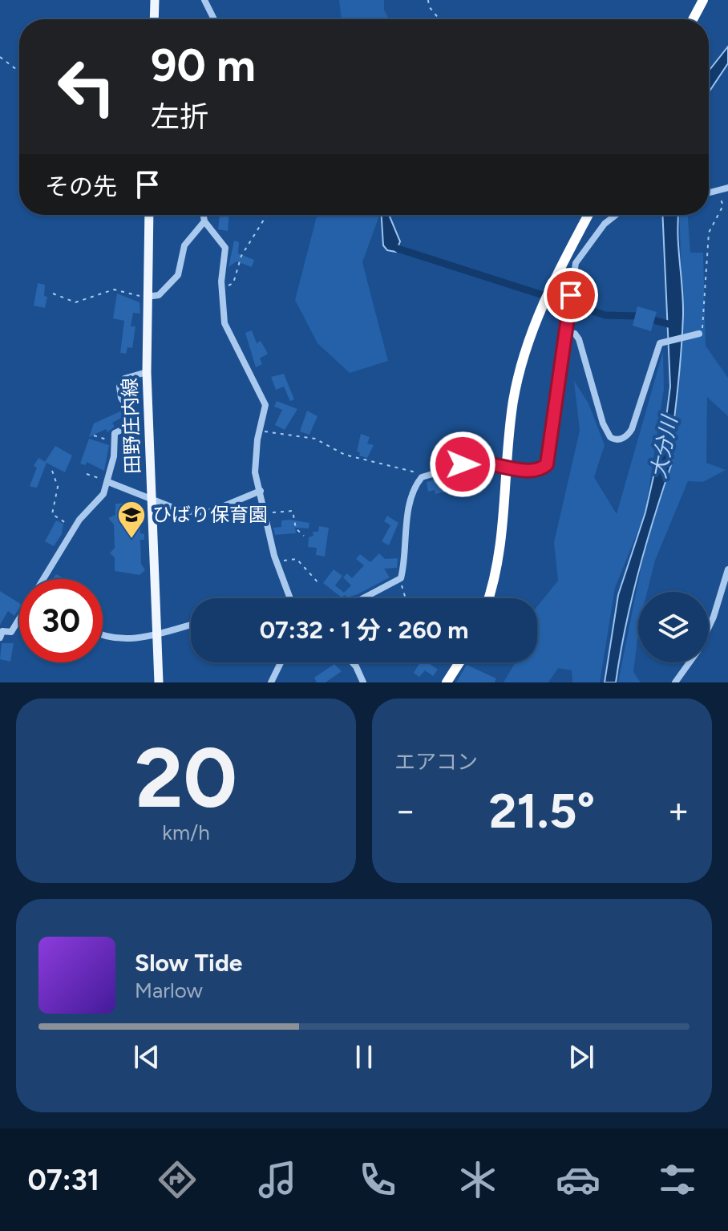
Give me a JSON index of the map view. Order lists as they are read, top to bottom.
{
  "streets": {
    "main road": ["田野庄内線"]
  },
  "water": ["大分川"],
  "places": {
    "school or university": ["ひばり保育園"]
  },
  "page": {
    "turn": ["90 m", "左折"],
    "then": "その先",
    "limit": "30",
    "trip": "07:32 · 1 分 · 260 m",
    "tile": [
      ["20", "km/h"],
      "エアコン"
    ],
    "heat": ["−", "21.5°", "+"],
    "song": ["Slow Tide", "Marlow"],
    "tabs": "07:31"
  }
}
